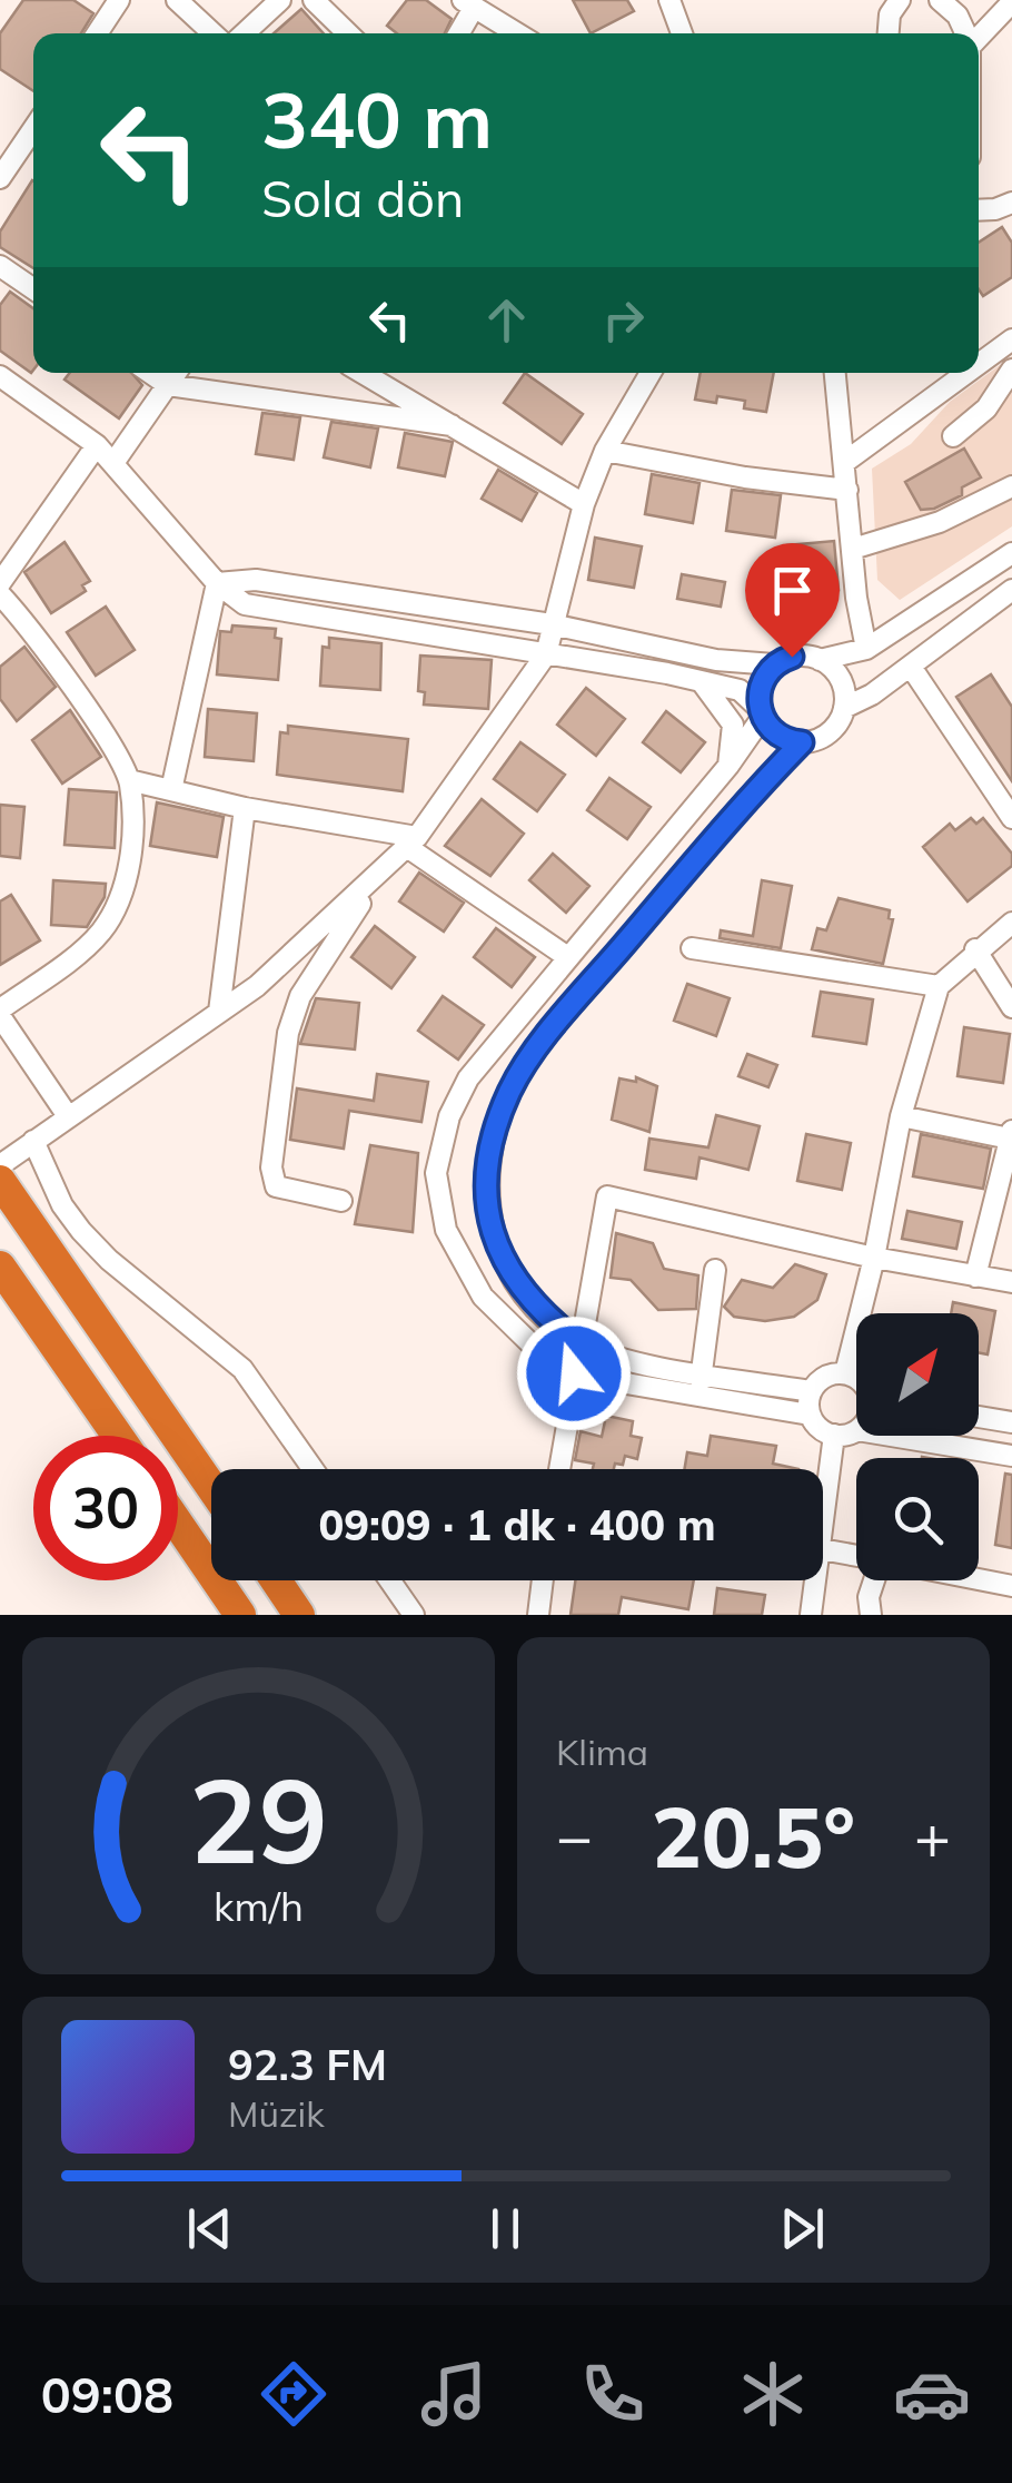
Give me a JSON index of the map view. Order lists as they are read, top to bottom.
{
  "north": "top right",
  "page": {
    "turn": ["340 m", "Sola dön"],
    "limit": "30",
    "trip": "09:09 · 1 dk · 400 m",
    "tile": "Klima",
    "heat": ["−", "20.5°", "+"],
    "song": ["92.3 FM", "Müzik"],
    "tabs": "09:08",
    "gauge": ["29", "km/h"]
  }
}
